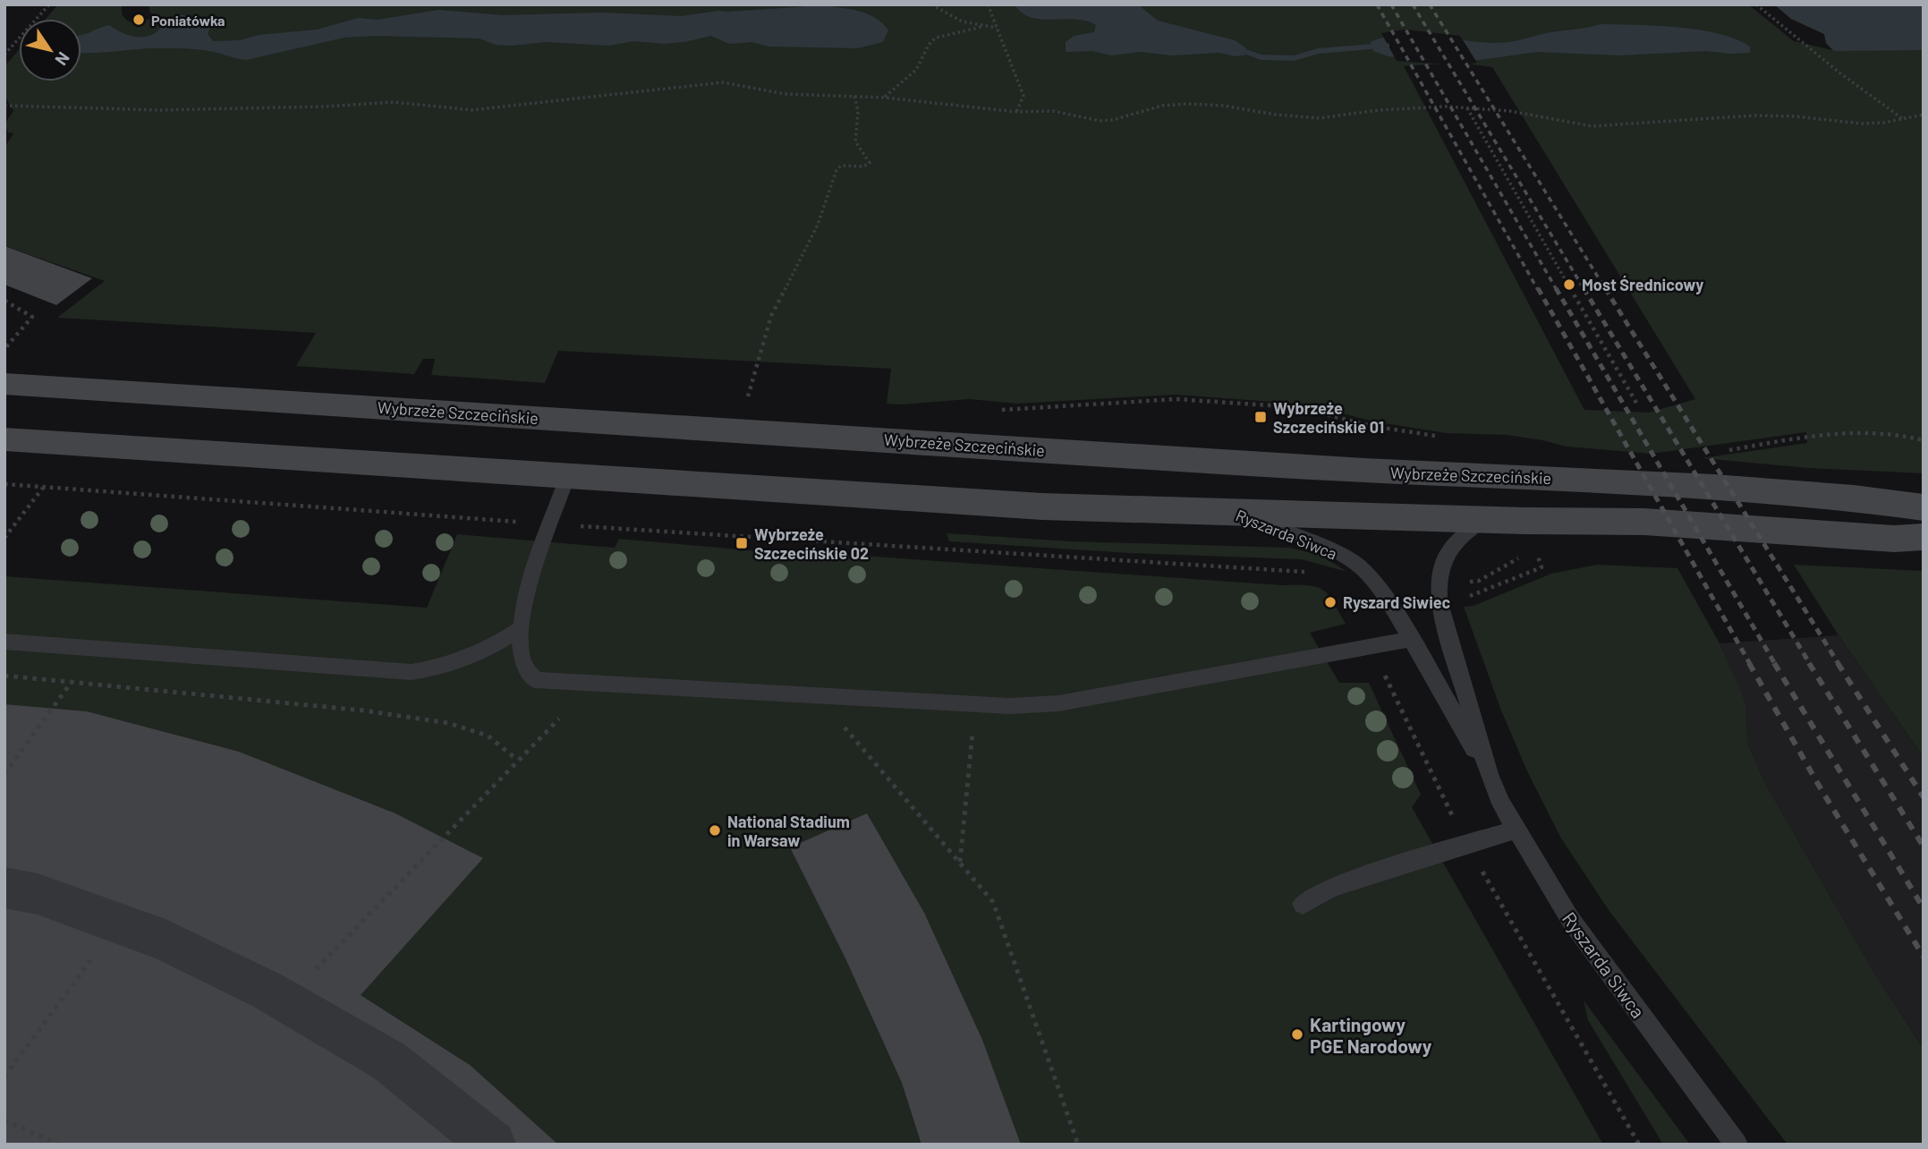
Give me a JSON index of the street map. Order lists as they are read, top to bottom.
{
  "streets": {
    "main road": ["Wybrzeże Szczecińskie"],
    "lane": ["Ryszarda Siwca"]
  },
  "places": {
    "other": [
      "Poniatówka",
      "Most Średnicowy",
      "Ryszard Siwiec",
      "National Stadium in Warsaw",
      "Kartingowy PGE Narodowy"
    ],
    "transit": ["Wybrzeże Szczecińskie 01", "Wybrzeże Szczecińskie 02"]
  },
  "north": "bottom right"
}
